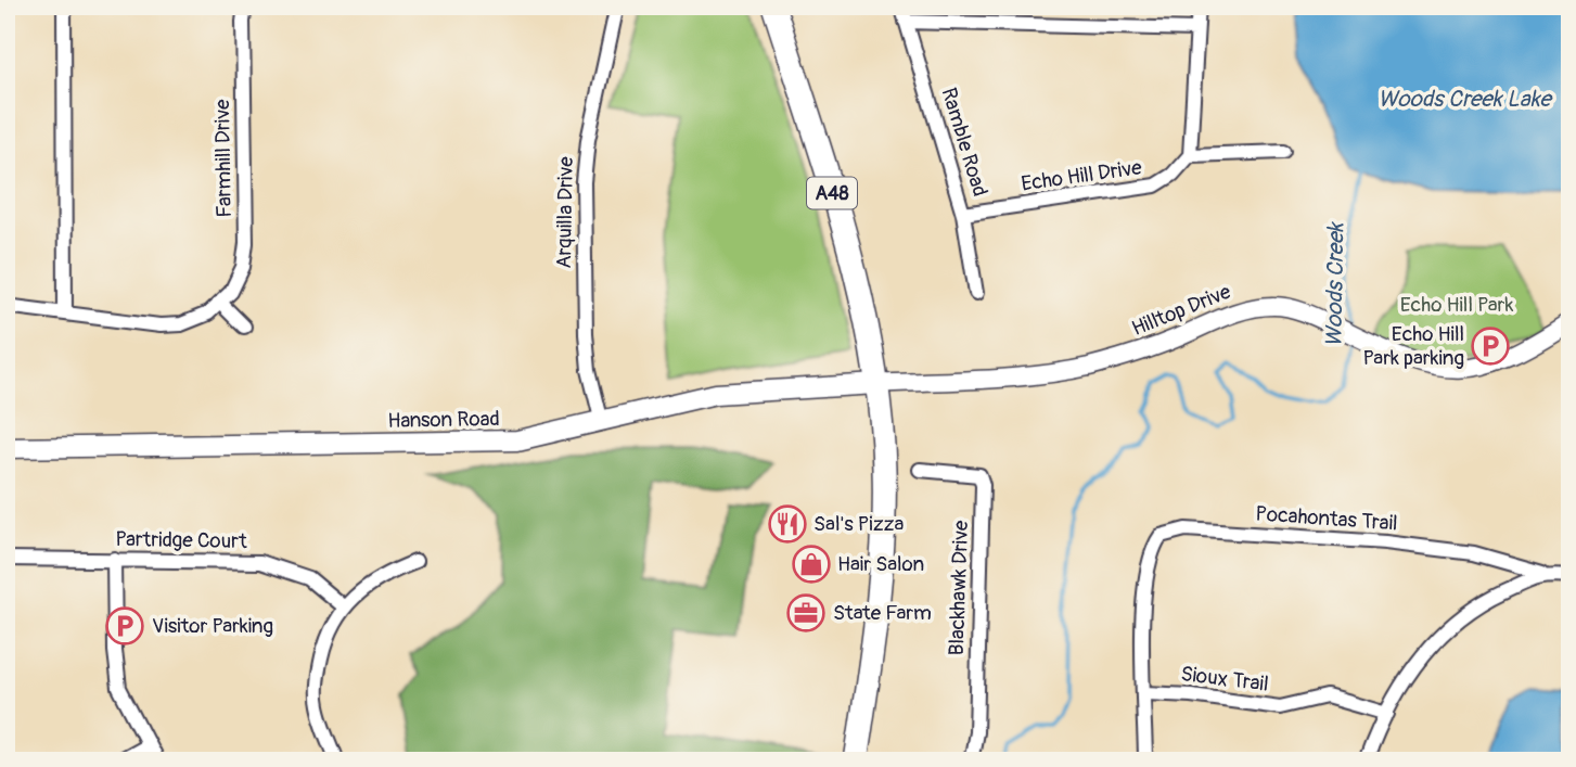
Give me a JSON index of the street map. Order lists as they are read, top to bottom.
{
  "streets": {
    "main road": ["A48", "Hanson Road"],
    "street": [
      "Ramble Road",
      "Farmhill Drive",
      "Echo Hill Drive",
      "Arquilla Drive",
      "Hilltop Drive",
      "Pocahontas Trail",
      "Partridge Court",
      "Blackhawk Drive",
      "Sioux Trail"
    ]
  },
  "crossings": [
    ["Ramble Road", "Echo Hill Drive"],
    ["A48", "Hilltop Drive"],
    ["A48", "Hanson Road"],
    ["Arquilla Drive", "Hanson Road"],
    ["Hilltop Drive", "Hanson Road"],
    ["Pocahontas Trail", "Sioux Trail"]
  ],
  "water": ["Woods Creek Lake", "Woods Creek"],
  "parks": ["Echo Hill Park"],
  "places": {
    "parking": ["Echo Hill Park parking", "Visitor Parking"],
    "restaurant": ["Sal's Pizza"],
    "shop": ["Hair Salon"],
    "office": ["State Farm"]
  }
}
